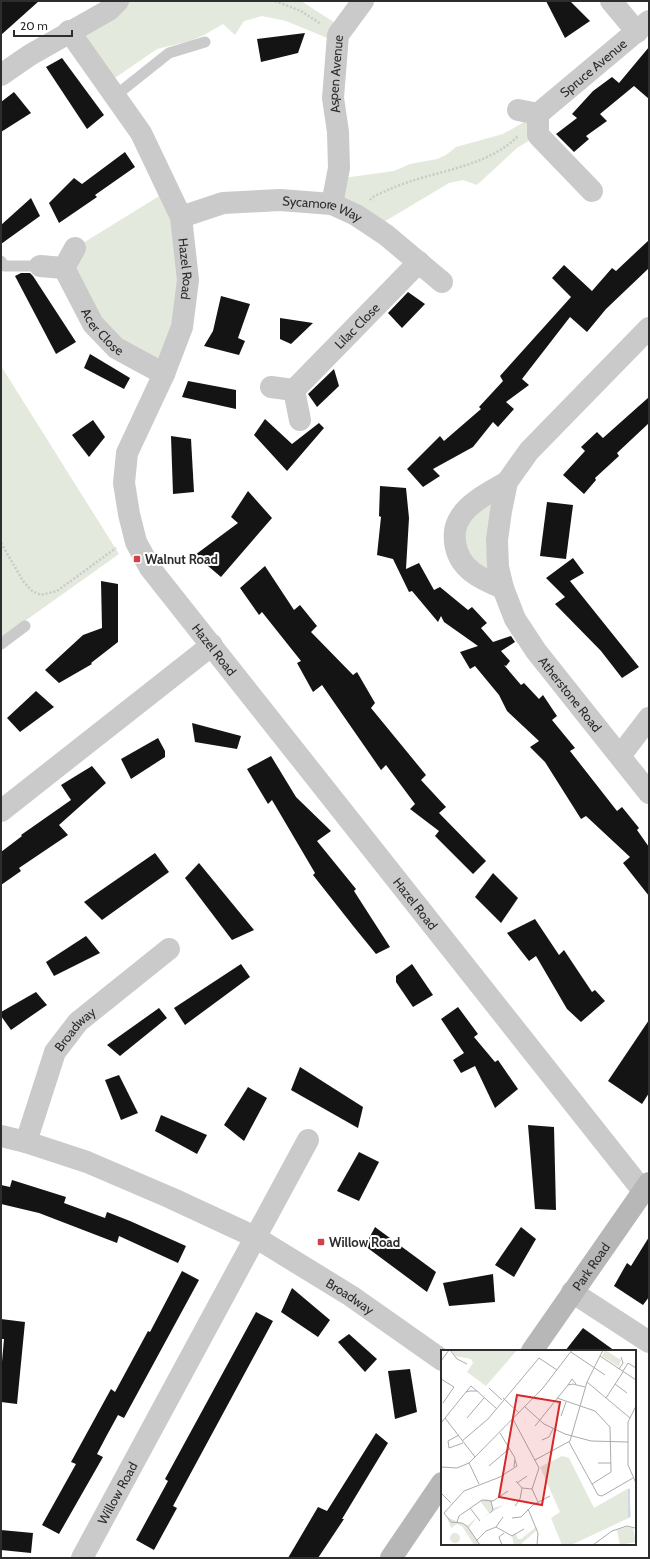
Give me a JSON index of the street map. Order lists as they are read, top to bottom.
{
  "streets": {
    "street": [
      "Spruce Avenue",
      "Aspen Avenue",
      "Sycamore Way",
      "Hazel Road",
      "Lilac Close",
      "Acer Close",
      "Atherstone Road",
      "Broadway",
      "Park Road",
      "Willow Road"
    ]
  },
  "crossings": [
    ["Aspen Avenue", "Sycamore Way"],
    ["Sycamore Way", "Hazel Road"],
    ["Sycamore Way", "Lilac Close"],
    ["Hazel Road", "Acer Close"],
    ["Hazel Road", "Park Road"],
    ["Broadway", "Willow Road"]
  ],
  "places": {
    "transit": ["Walnut Road", "Willow Road"]
  },
  "scale_bar": "20 m"
}
